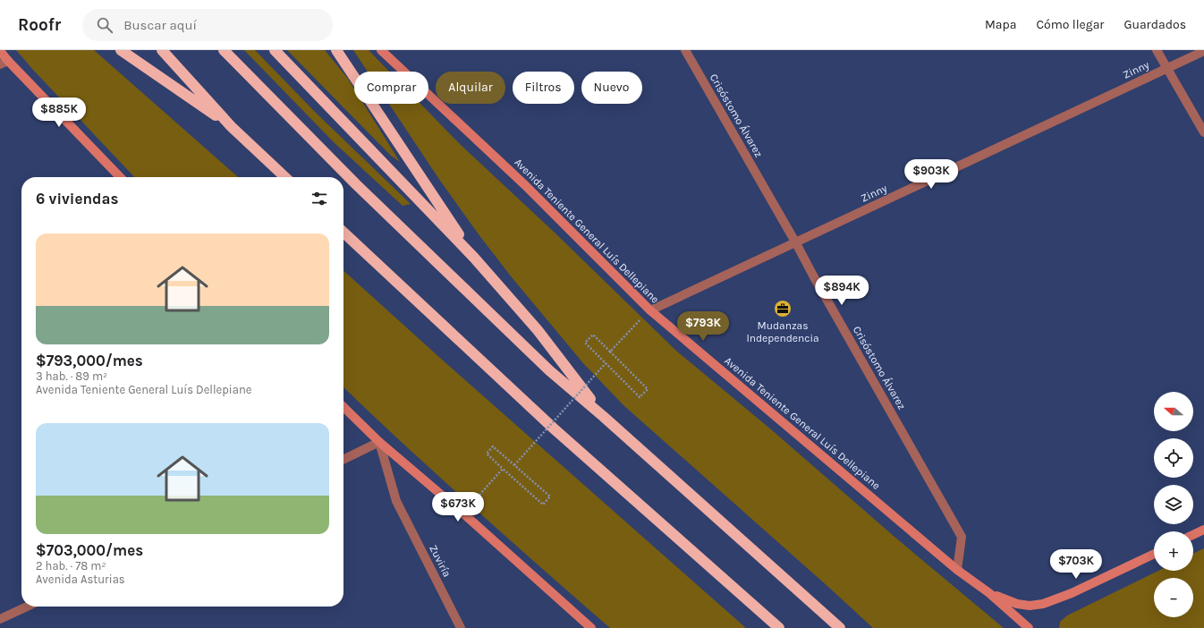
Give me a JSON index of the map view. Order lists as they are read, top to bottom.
{
  "streets": {
    "street": [
      "Zinny",
      "Crisóstomo Álvarez",
      "Avenida Teniente General Luís Dellepiane",
      "Zuviría"
    ]
  },
  "crossings": [
    ["Zinny", "Crisóstomo Álvarez"],
    ["Zinny", "Avenida Teniente General Luís Dellepiane"],
    ["Crisóstomo Álvarez", "Avenida Teniente General Luís Dellepiane"]
  ],
  "places": {
    "office": ["Mudanzas Independencia"]
  },
  "north": "left",
  "page": {
    "header": "Roofr",
    "search": "Buscar aquí",
    "nav": ["Mapa", "Cómo llegar", "Guardados"],
    "chip": [
      "Comprar",
      "Alquilar",
      "Filtros",
      "Nuevo"
    ],
    "price": [
      "$885K",
      "$903K",
      "$894K",
      "$793K",
      "$673K",
      "$703K"
    ],
    "heading": "6 viviendas",
    "list": [
      {
        "name": "$793,000/mes",
        "note": "3 hab. · 89 m² · Avenida Teniente General Luís Dellepiane"
      },
      {
        "name": "$703,000/mes",
        "note": "2 hab. · 78 m² · Avenida Asturias"
      }
    ],
    "map_buttons": ["+", "−"]
  }
}
